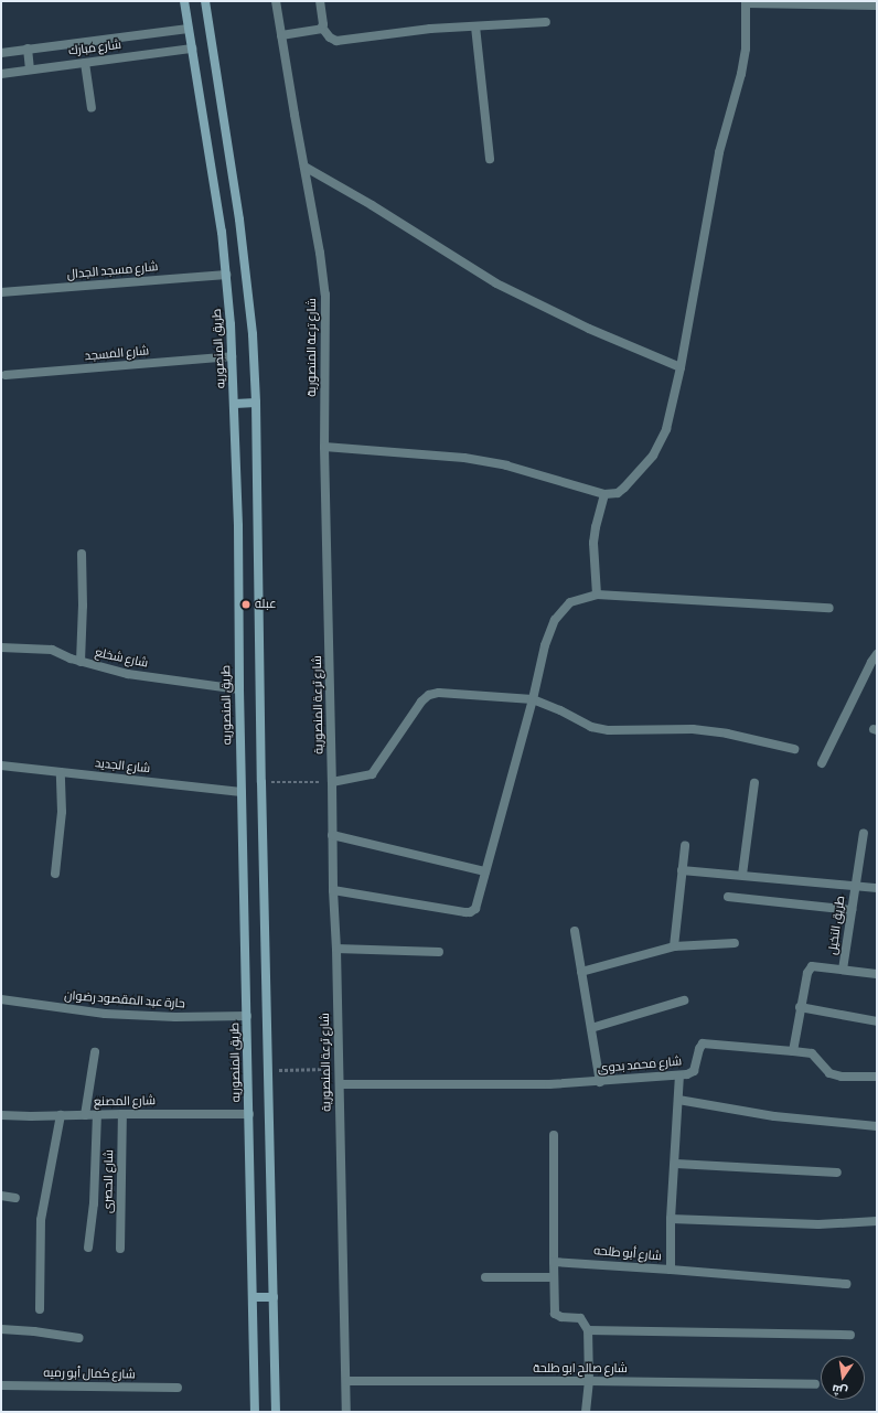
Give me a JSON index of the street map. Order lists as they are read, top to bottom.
{
  "streets": {
    "main road": ["طريق المنصوريه"],
    "street": [
      "شارع مبارك",
      "شارع مسجد الجدال",
      "شارع ترعة المنصورية",
      "شارع المسجد",
      "شارع شخلع",
      "شارع الجديد",
      "طريق النخيل",
      "حارة عبد المقصود رضوان",
      "شارع محمد بدوى",
      "شارع المصنع",
      "شارع الحصرى",
      "شارع أبو طلحه",
      "شارع صالح ابو طلحة",
      "شارع كمال أبو رميه"
    ]
  },
  "crossings": [
    ["شارع مبارك", "طريق المنصوريه"],
    ["شارع مسجد الجدال", "طريق المنصوريه"],
    ["شارع ترعة المنصورية", "شارع محمد بدوى"],
    ["شارع ترعة المنصورية", "شارع صالح ابو طلحة"],
    ["طريق المنصوريه", "شارع المسجد"],
    ["طريق المنصوريه", "شارع شخلع"],
    ["طريق المنصوريه", "شارع الجديد"],
    ["طريق المنصوريه", "حارة عبد المقصود رضوان"],
    ["طريق المنصوريه", "شارع المصنع"],
    ["شارع محمد بدوى", "شارع أبو طلحه"],
    ["شارع المصنع", "شارع الحصرى"]
  ],
  "places": ["عبله"],
  "north": "bottom"
}
